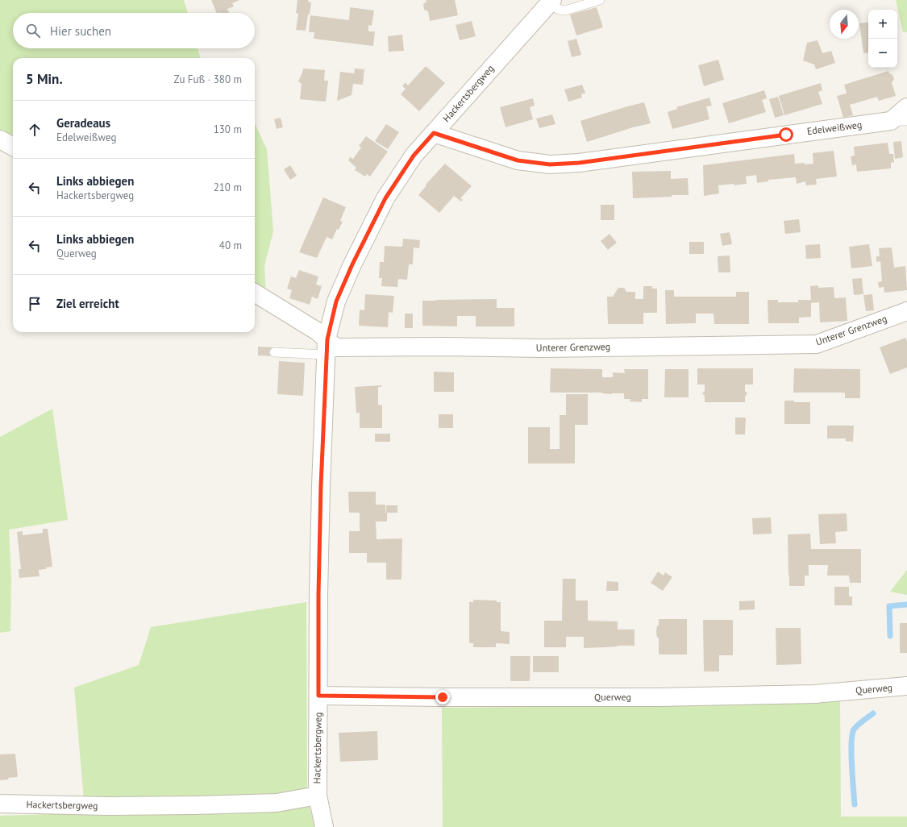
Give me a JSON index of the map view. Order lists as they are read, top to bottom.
{
  "streets": {
    "street": [
      "Hackertsbergweg",
      "Edelweißweg",
      "Unterer Grenzweg",
      "Querweg"
    ]
  },
  "crossings": [
    ["Hackertsbergweg", "Edelweißweg"],
    ["Hackertsbergweg", "Unterer Grenzweg"],
    ["Hackertsbergweg", "Querweg"]
  ],
  "north": "bottom",
  "page": {
    "map_buttons": ["+", "−"],
    "search": "Hier suchen",
    "heading": ["5 Min.", "Zu Fuß · 380 m"],
    "list": [
      ["Geradeaus", "Edelweißweg", "130 m"],
      ["Links abbiegen", "Hackertsbergweg", "210 m"],
      ["Links abbiegen", "Querweg", "40 m"],
      "Ziel erreicht"
    ]
  }
}
